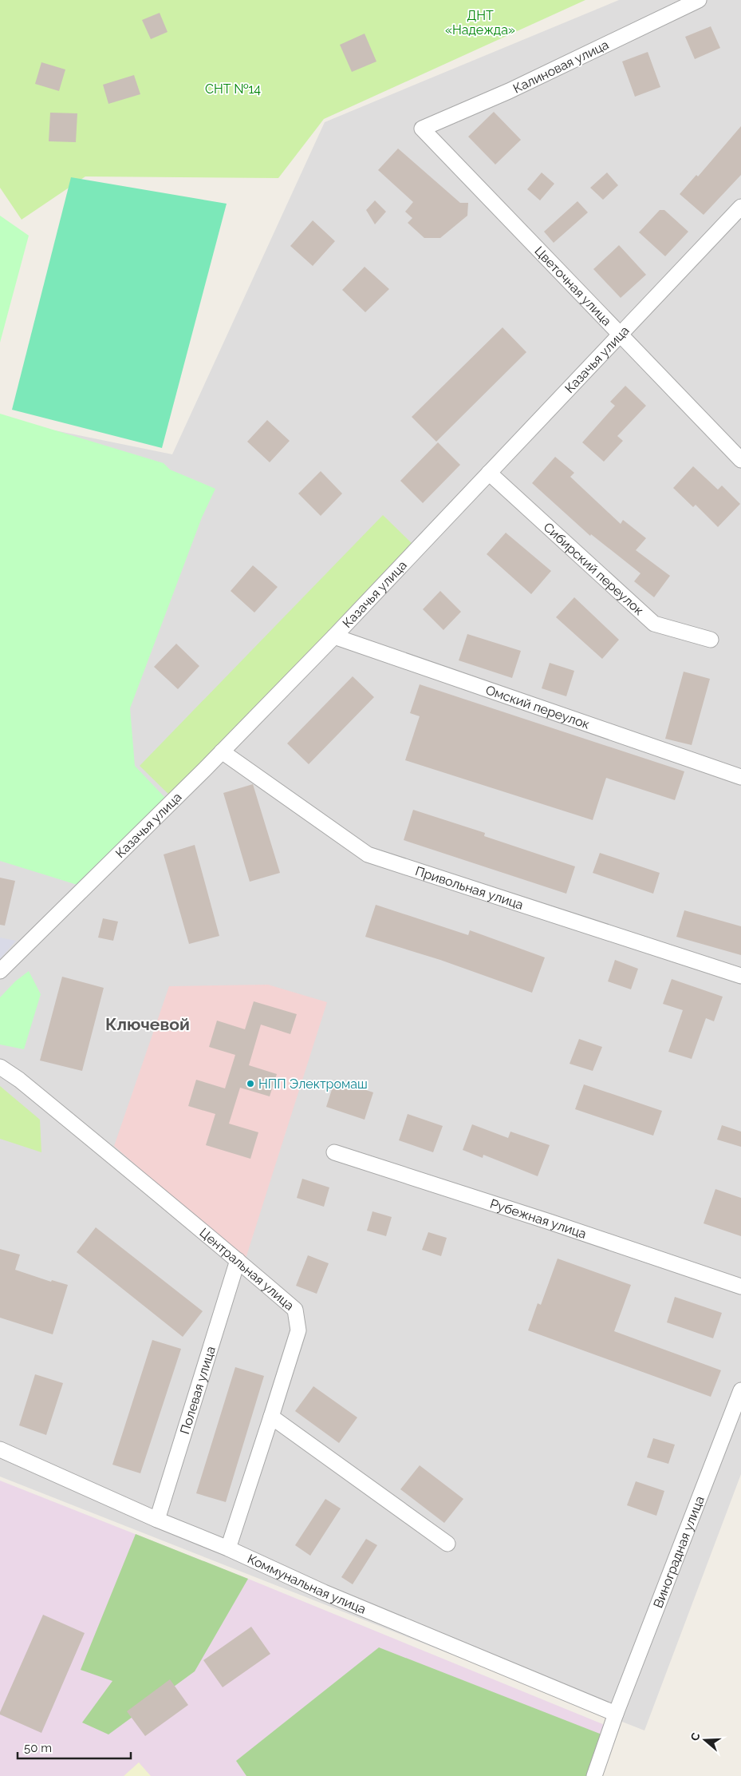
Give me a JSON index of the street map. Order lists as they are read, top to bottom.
{
  "streets": {
    "street": [
      "Калиновая улица",
      "Цветочная улица",
      "Казачья улица",
      "Сибирский переулок",
      "Омский переулок",
      "Привольная улица",
      "Рубежная улица",
      "Центральная улица",
      "Полевая улица",
      "Виноградная улица",
      "Коммунальная улица"
    ]
  },
  "crossings": [
    ["Калиновая улица", "Цветочная улица"],
    ["Цветочная улица", "Казачья улица"],
    ["Казачья улица", "Сибирский переулок"],
    ["Казачья улица", "Омский переулок"],
    ["Казачья улица", "Привольная улица"],
    ["Центральная улица", "Полевая улица"],
    ["Центральная улица", "Коммунальная улица"],
    ["Полевая улица", "Коммунальная улица"],
    ["Виноградная улица", "Коммунальная улица"]
  ],
  "districts": ["Ключевой"],
  "parks": ["ДНТ «Надежда»", "СНТ №14"],
  "places": ["НПП Электромаш"],
  "scale_bar": "50 m",
  "north": "left"
}
